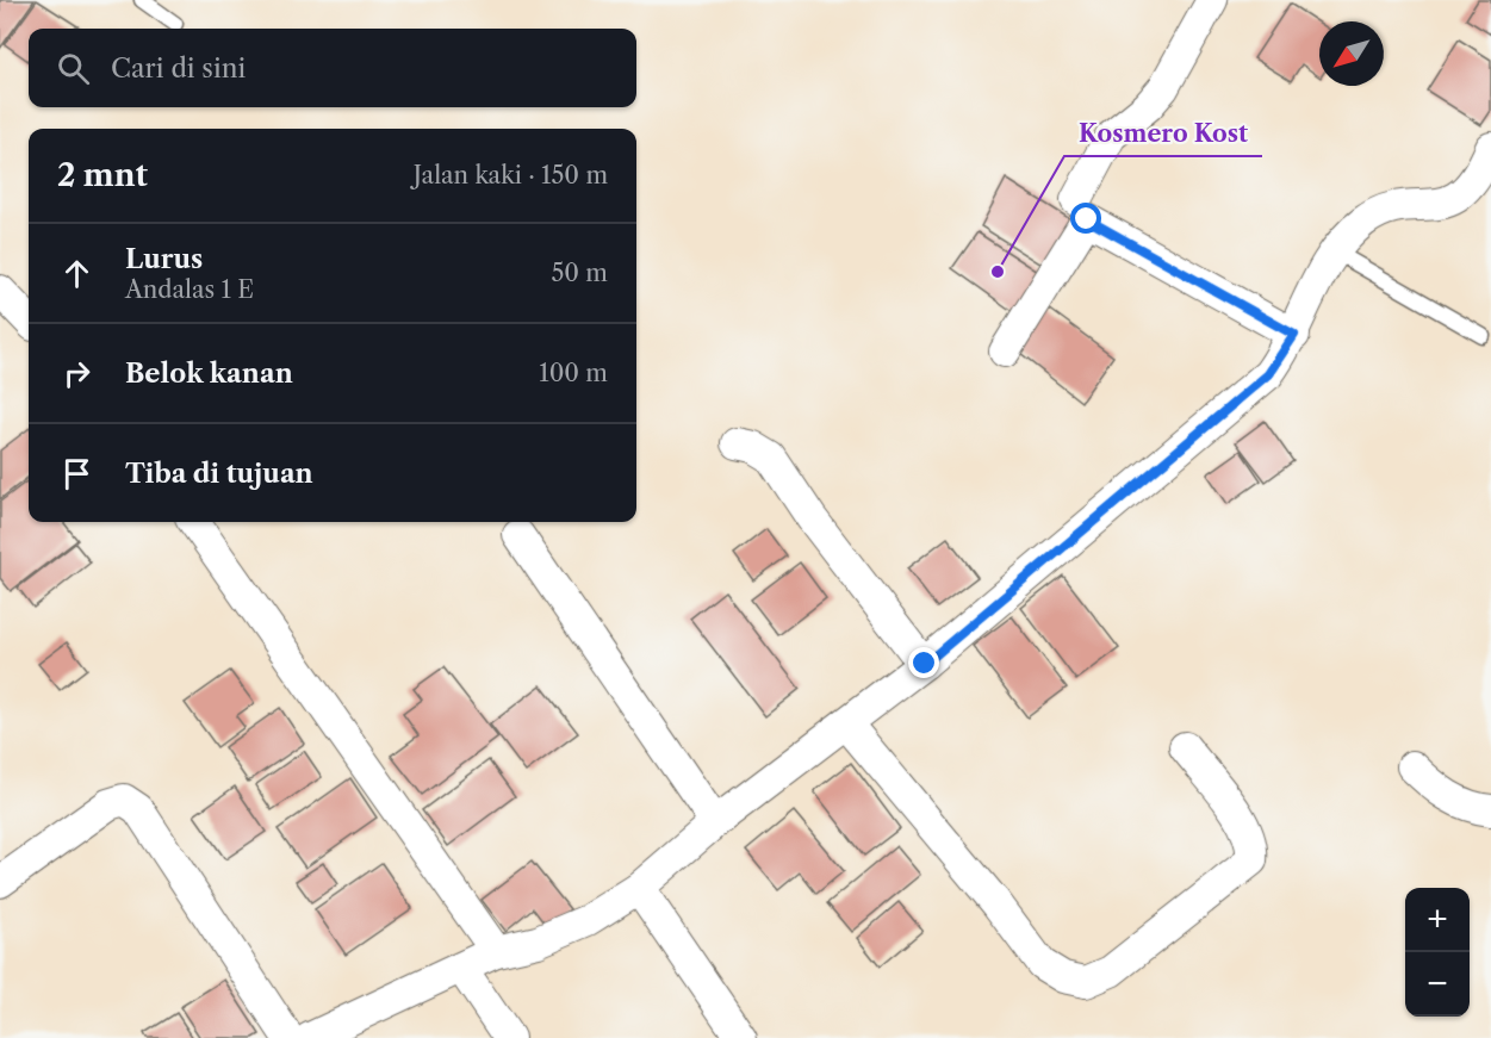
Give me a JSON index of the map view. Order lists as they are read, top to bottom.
{
  "places": ["Kosmero Kost"],
  "north": "bottom left",
  "page": {
    "search": "Cari di sini",
    "heading": ["2 mnt", "Jalan kaki · 150 m"],
    "list": [
      ["Lurus", "Andalas 1 E", "50 m"],
      ["Belok kanan", "100 m"],
      "Tiba di tujuan"
    ],
    "map_buttons": ["+", "−"]
  }
}
